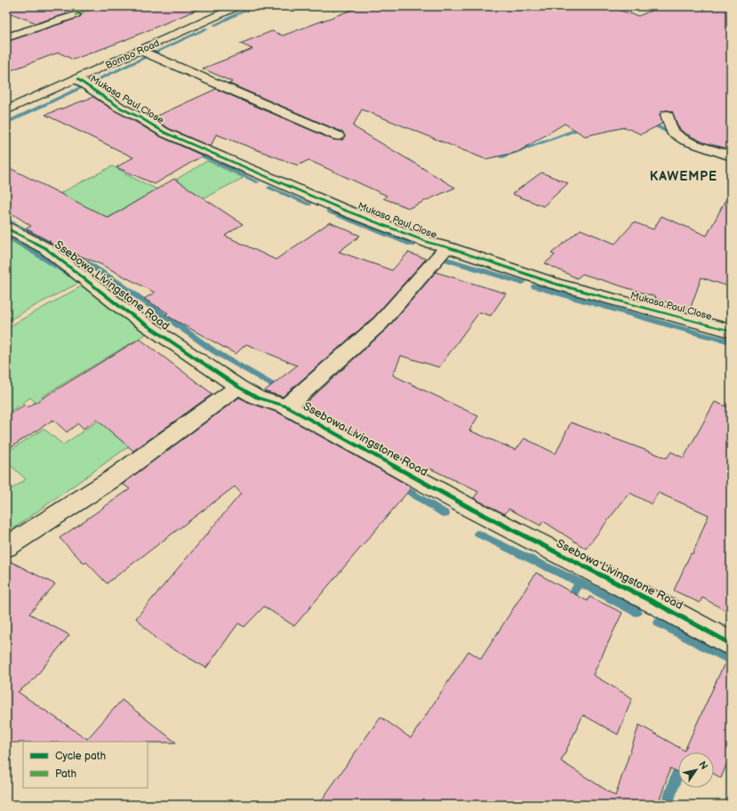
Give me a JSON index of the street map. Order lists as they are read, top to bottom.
{
  "streets": {
    "street": ["Bombo Road", "Mukasa Paul Close", "Ssebowa Livingstone Road"]
  },
  "crossings": [
    ["Bombo Road", "Mukasa Paul Close"]
  ],
  "districts": ["KAWEMPE"],
  "legend": ["Cycle path", "Path"],
  "north": "top right"
}
